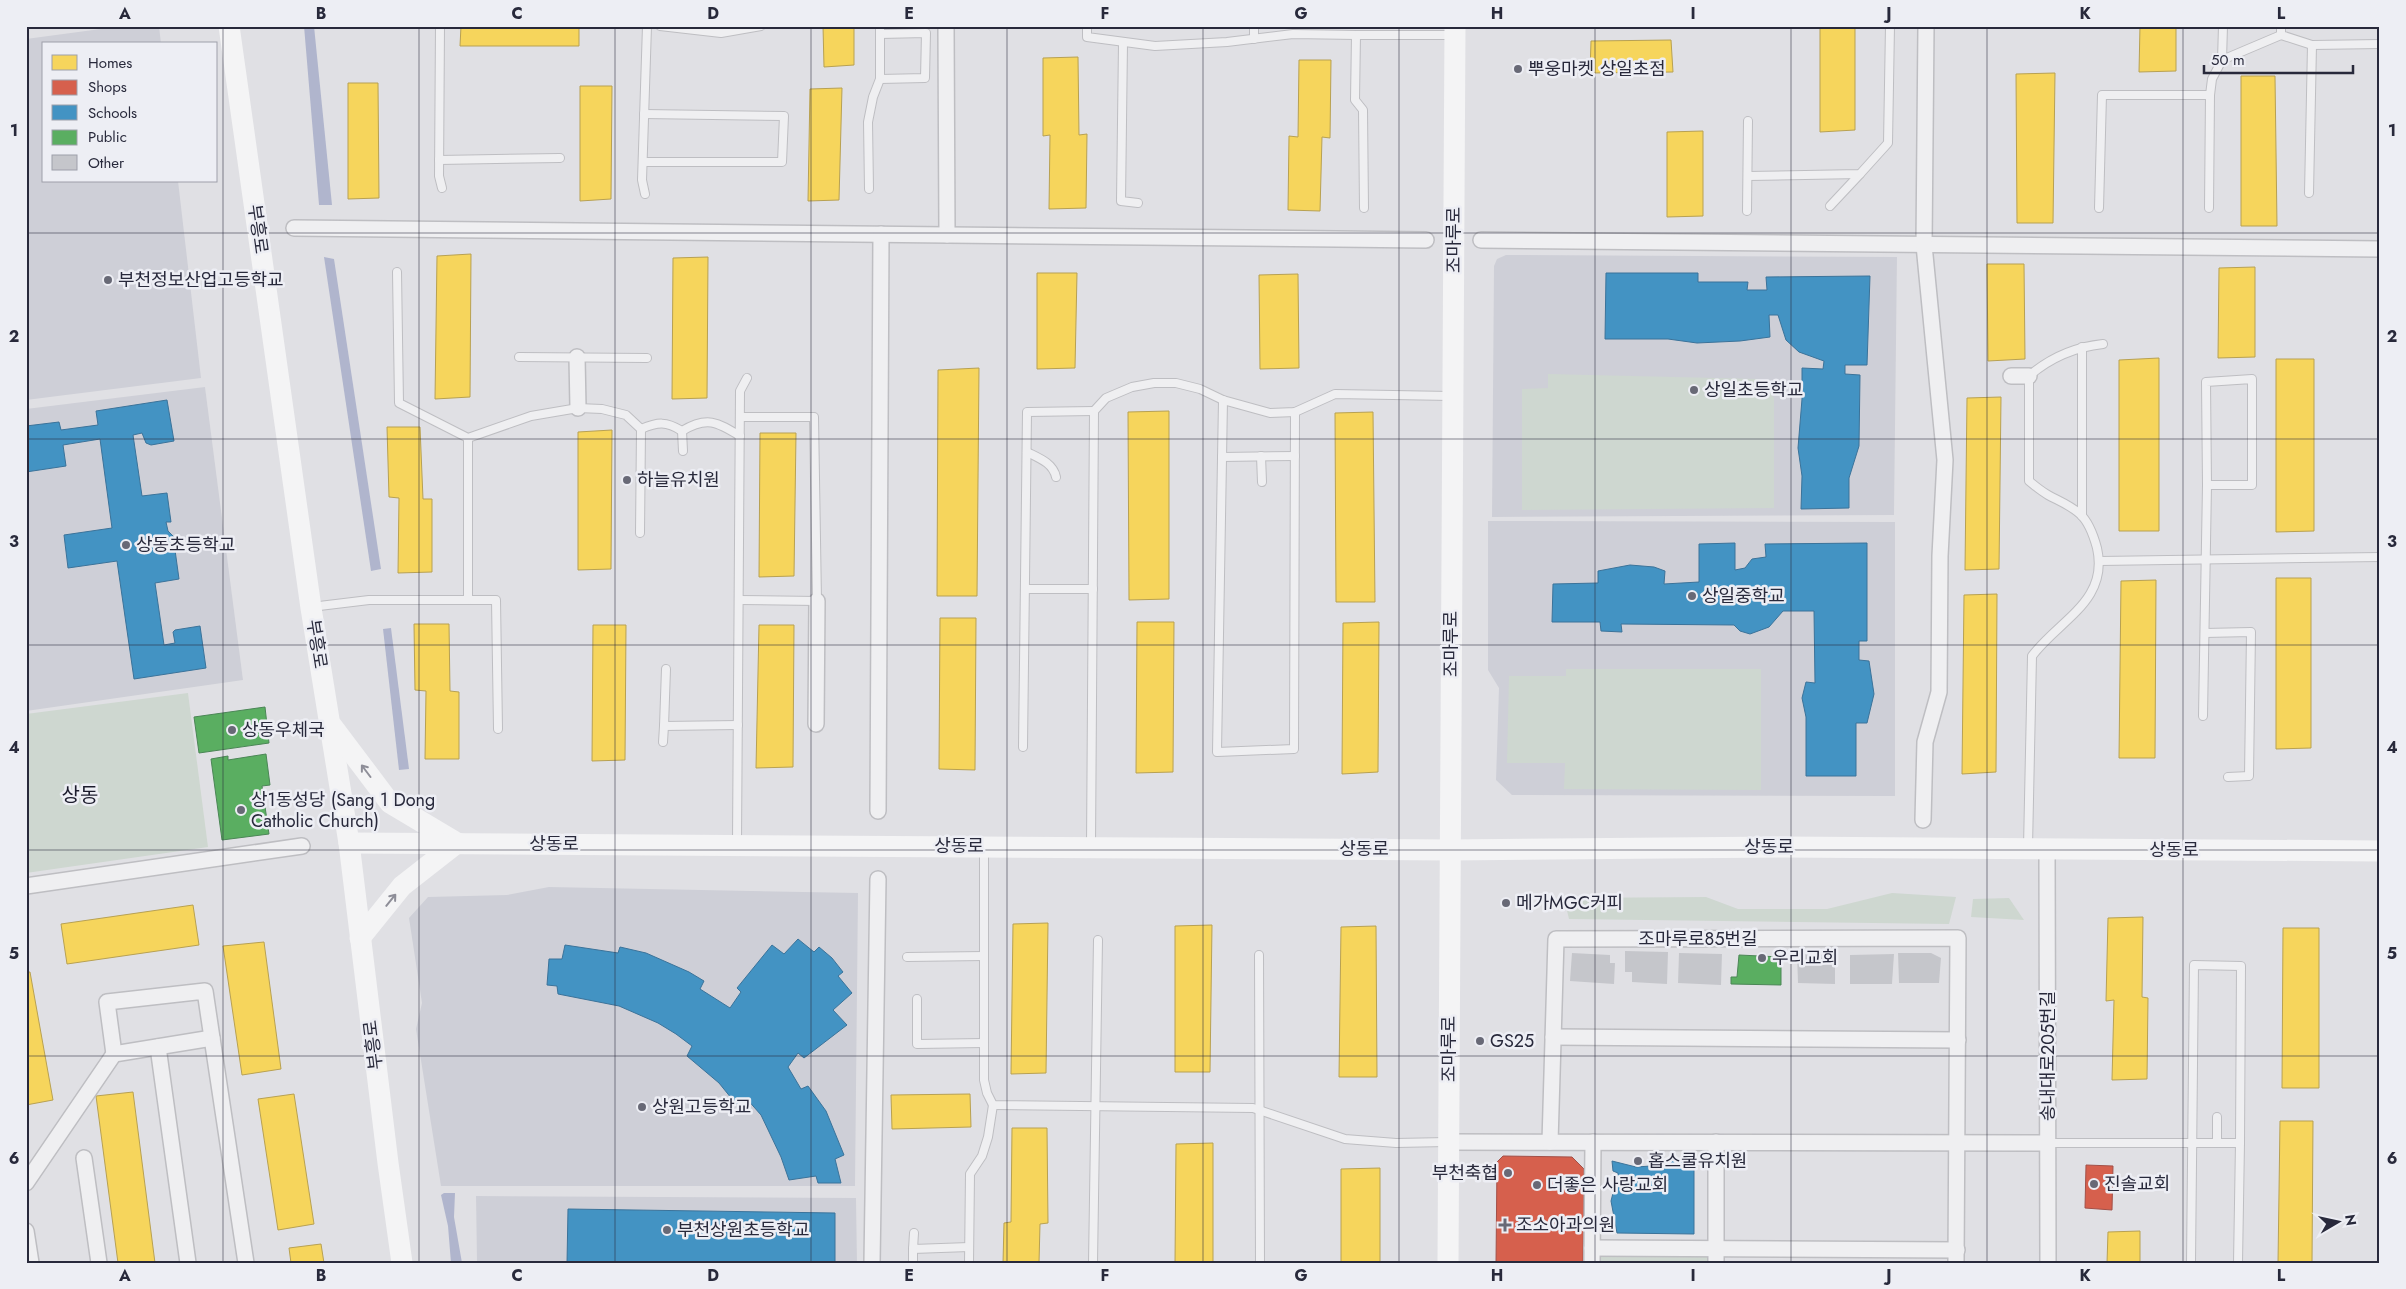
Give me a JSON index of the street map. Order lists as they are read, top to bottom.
{
  "streets": {
    "street": [
      "부흥로",
      "조마루로",
      "상동로",
      "조마루로85번길",
      "송내대로205번길"
    ]
  },
  "crossings": [
    ["부흥로", "상동로"],
    ["조마루로", "상동로"],
    ["상동로", "송내대로205번길"]
  ],
  "districts": ["상동"],
  "places": {
    "other": [
      "뿌웅마켓 상일초점",
      "부천정보산업고등학교",
      "상일초등학교",
      "하늘유치원",
      "상동초등학교",
      "상일중학교",
      "상동우체국",
      "상1동성당 (Sang 1 Dong Catholic Church)",
      "메가MGC커피",
      "우리교회",
      "GS25",
      "상원고등학교",
      "홉스쿨유치원",
      "부천축협",
      "진솔교회",
      "더좋은 사랑교회",
      "부천상원초등학교"
    ],
    "health": ["조소아과의원"]
  },
  "legend": [
    "Homes",
    "Shops",
    "Schools",
    "Public",
    "Other"
  ],
  "scale_bar": "50 m",
  "north": "right",
  "grid": {
    "columns": [
      "A",
      "B",
      "C",
      "D",
      "E",
      "F",
      "G",
      "H",
      "I",
      "J",
      "K",
      "L"
    ],
    "rows": [
      "1",
      "2",
      "3",
      "4",
      "5",
      "6"
    ]
  }
}
